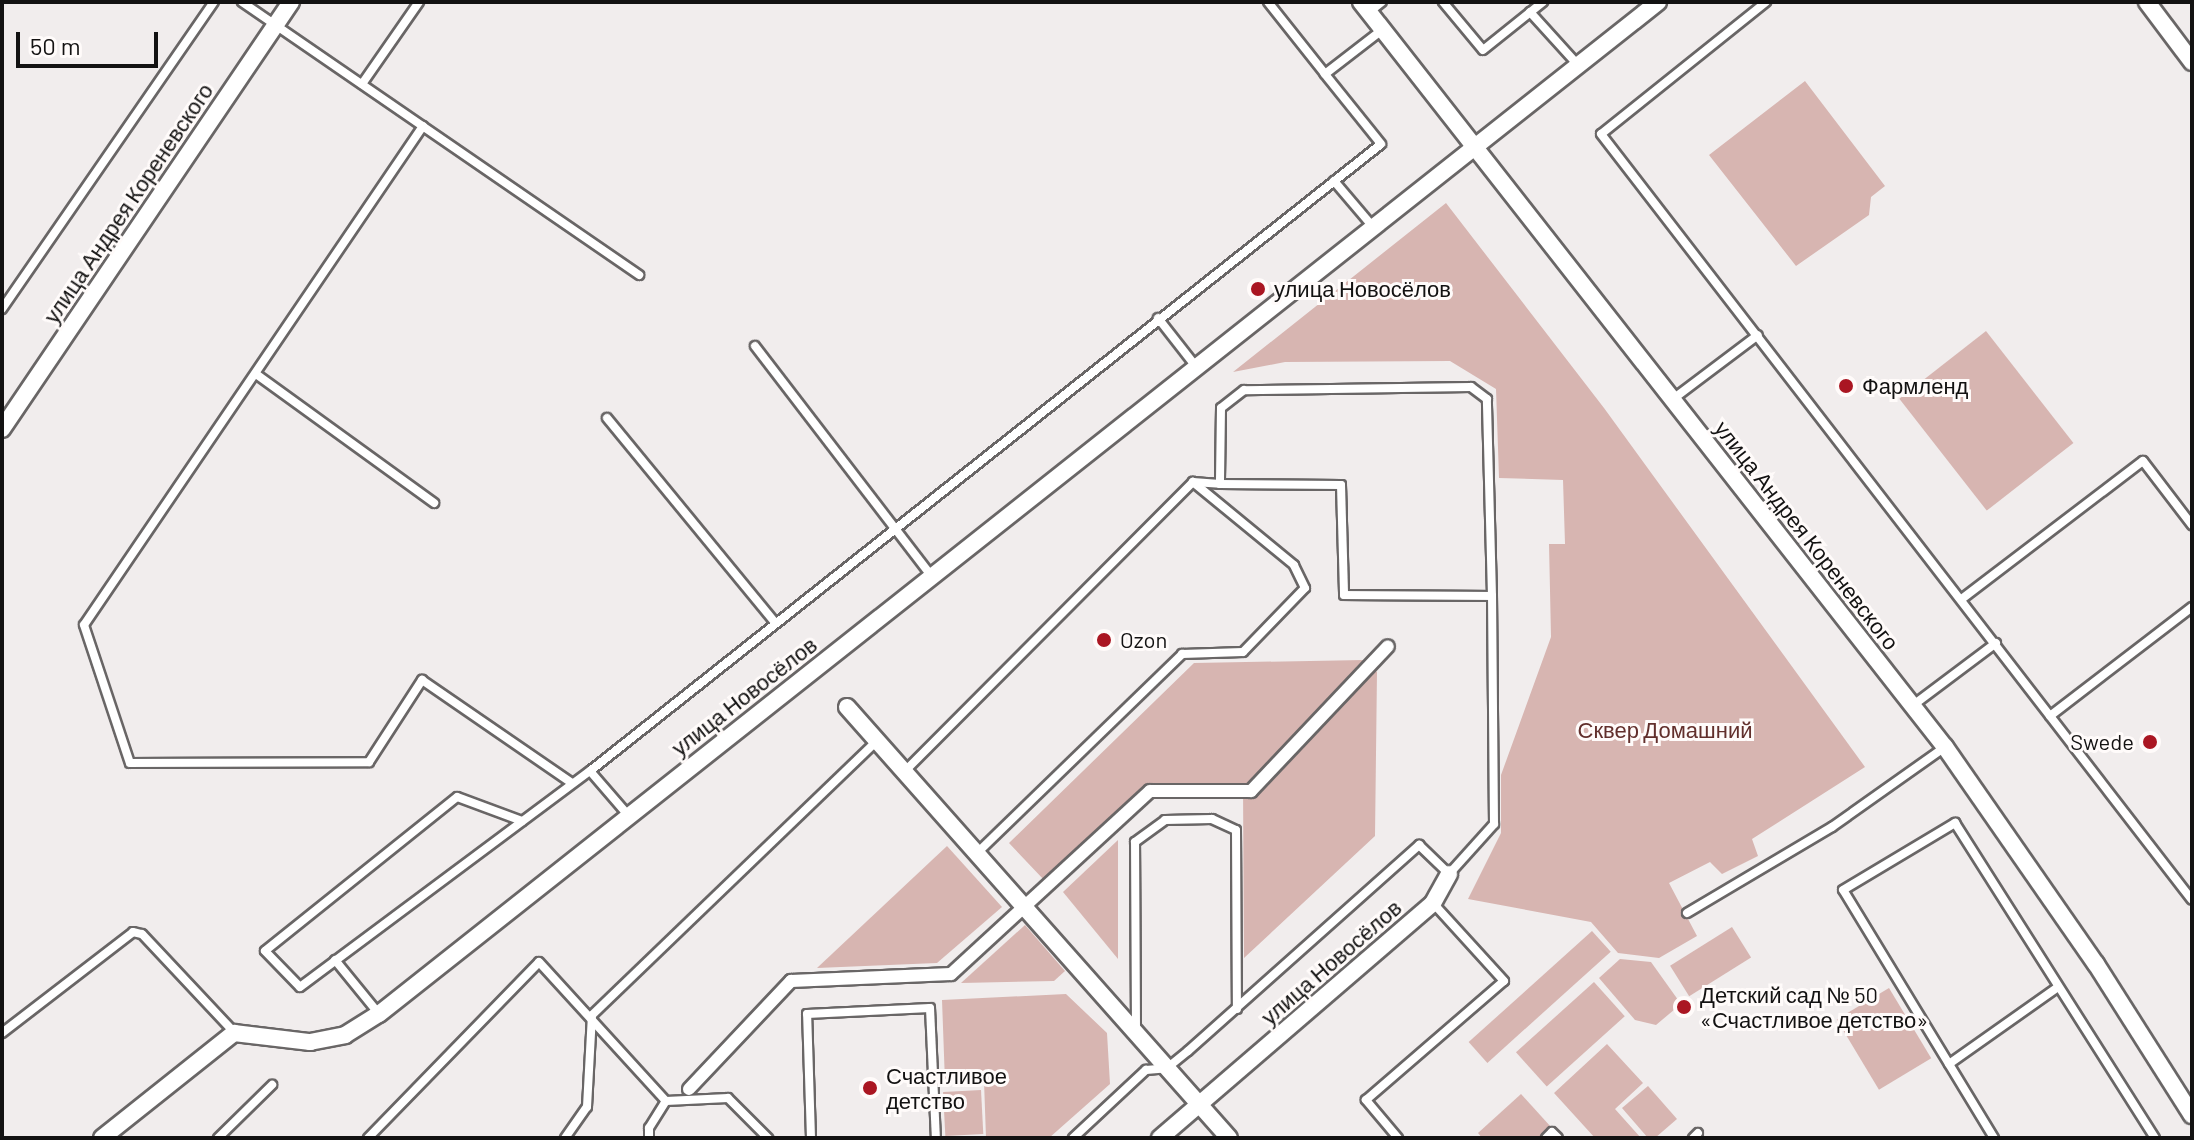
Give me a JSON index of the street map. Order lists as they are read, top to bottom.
{
  "streets": {
    "street": ["улица Андрея Кореневского", "улица Новосёлов"]
  },
  "crossings": [
    ["улица Андрея Кореневского", "улица Новосёлов"]
  ],
  "parks": ["Сквер Домашний"],
  "places": [
    "улица Новосёлов",
    "Фармленд",
    "Ozon",
    "Swede",
    "Детский сад № 50 «Счастливое детство»",
    "Счастливое детство"
  ],
  "scale_bar": "50 m"
}
